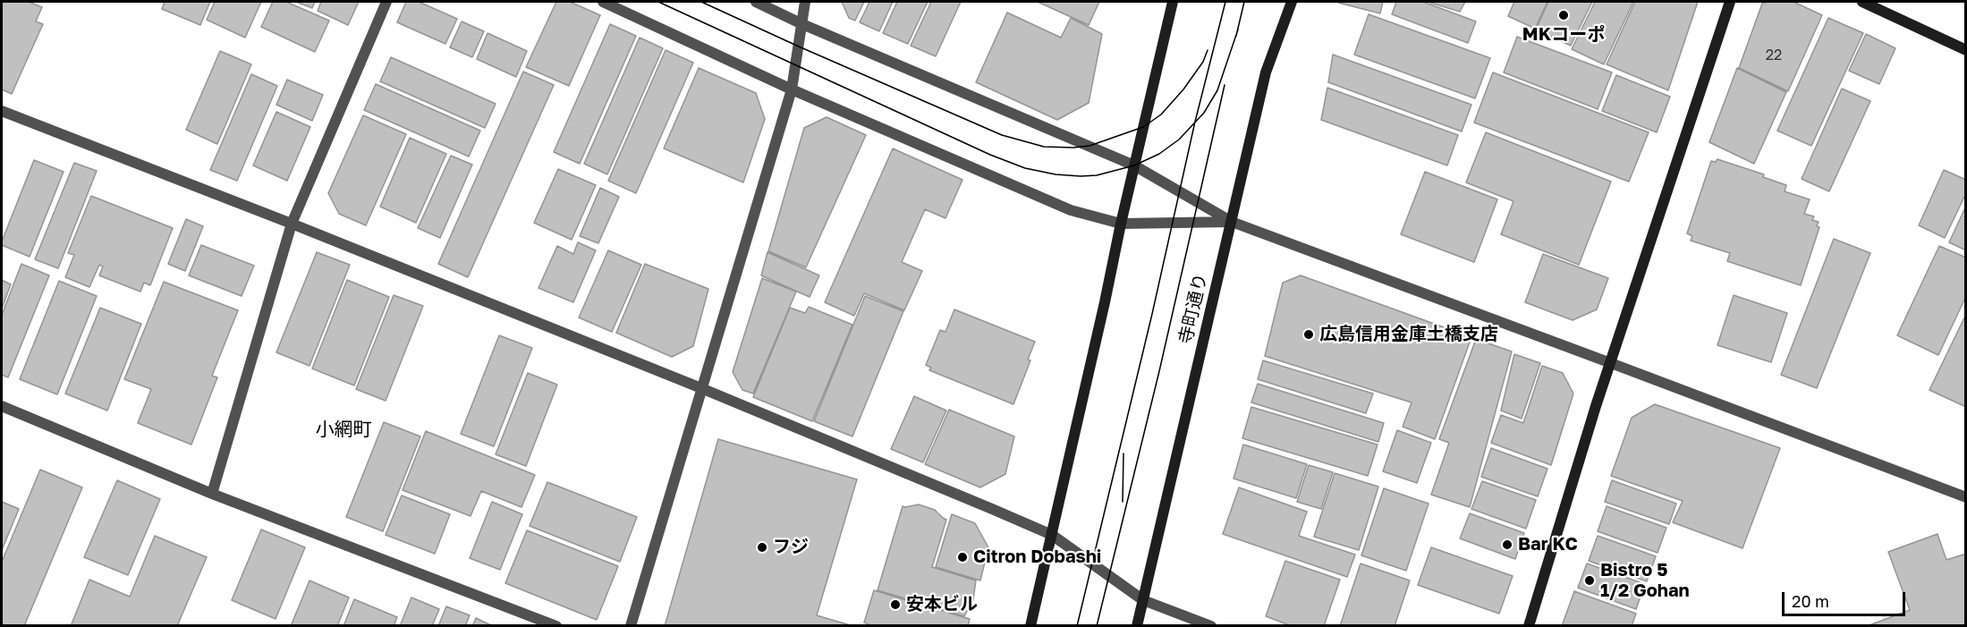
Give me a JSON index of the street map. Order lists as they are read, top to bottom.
{
  "streets": {
    "street": ["寺町通り"]
  },
  "districts": ["小網町"],
  "places": [
    "MKコーポ",
    "広島信用金庫土橋支店",
    "Bar KC",
    "フジ",
    "Citron Dobashi",
    "Bistro 5 1/2 Gohan",
    "安本ビル"
  ],
  "house_numbers": ["22"],
  "scale_bar": "20 m"
}
